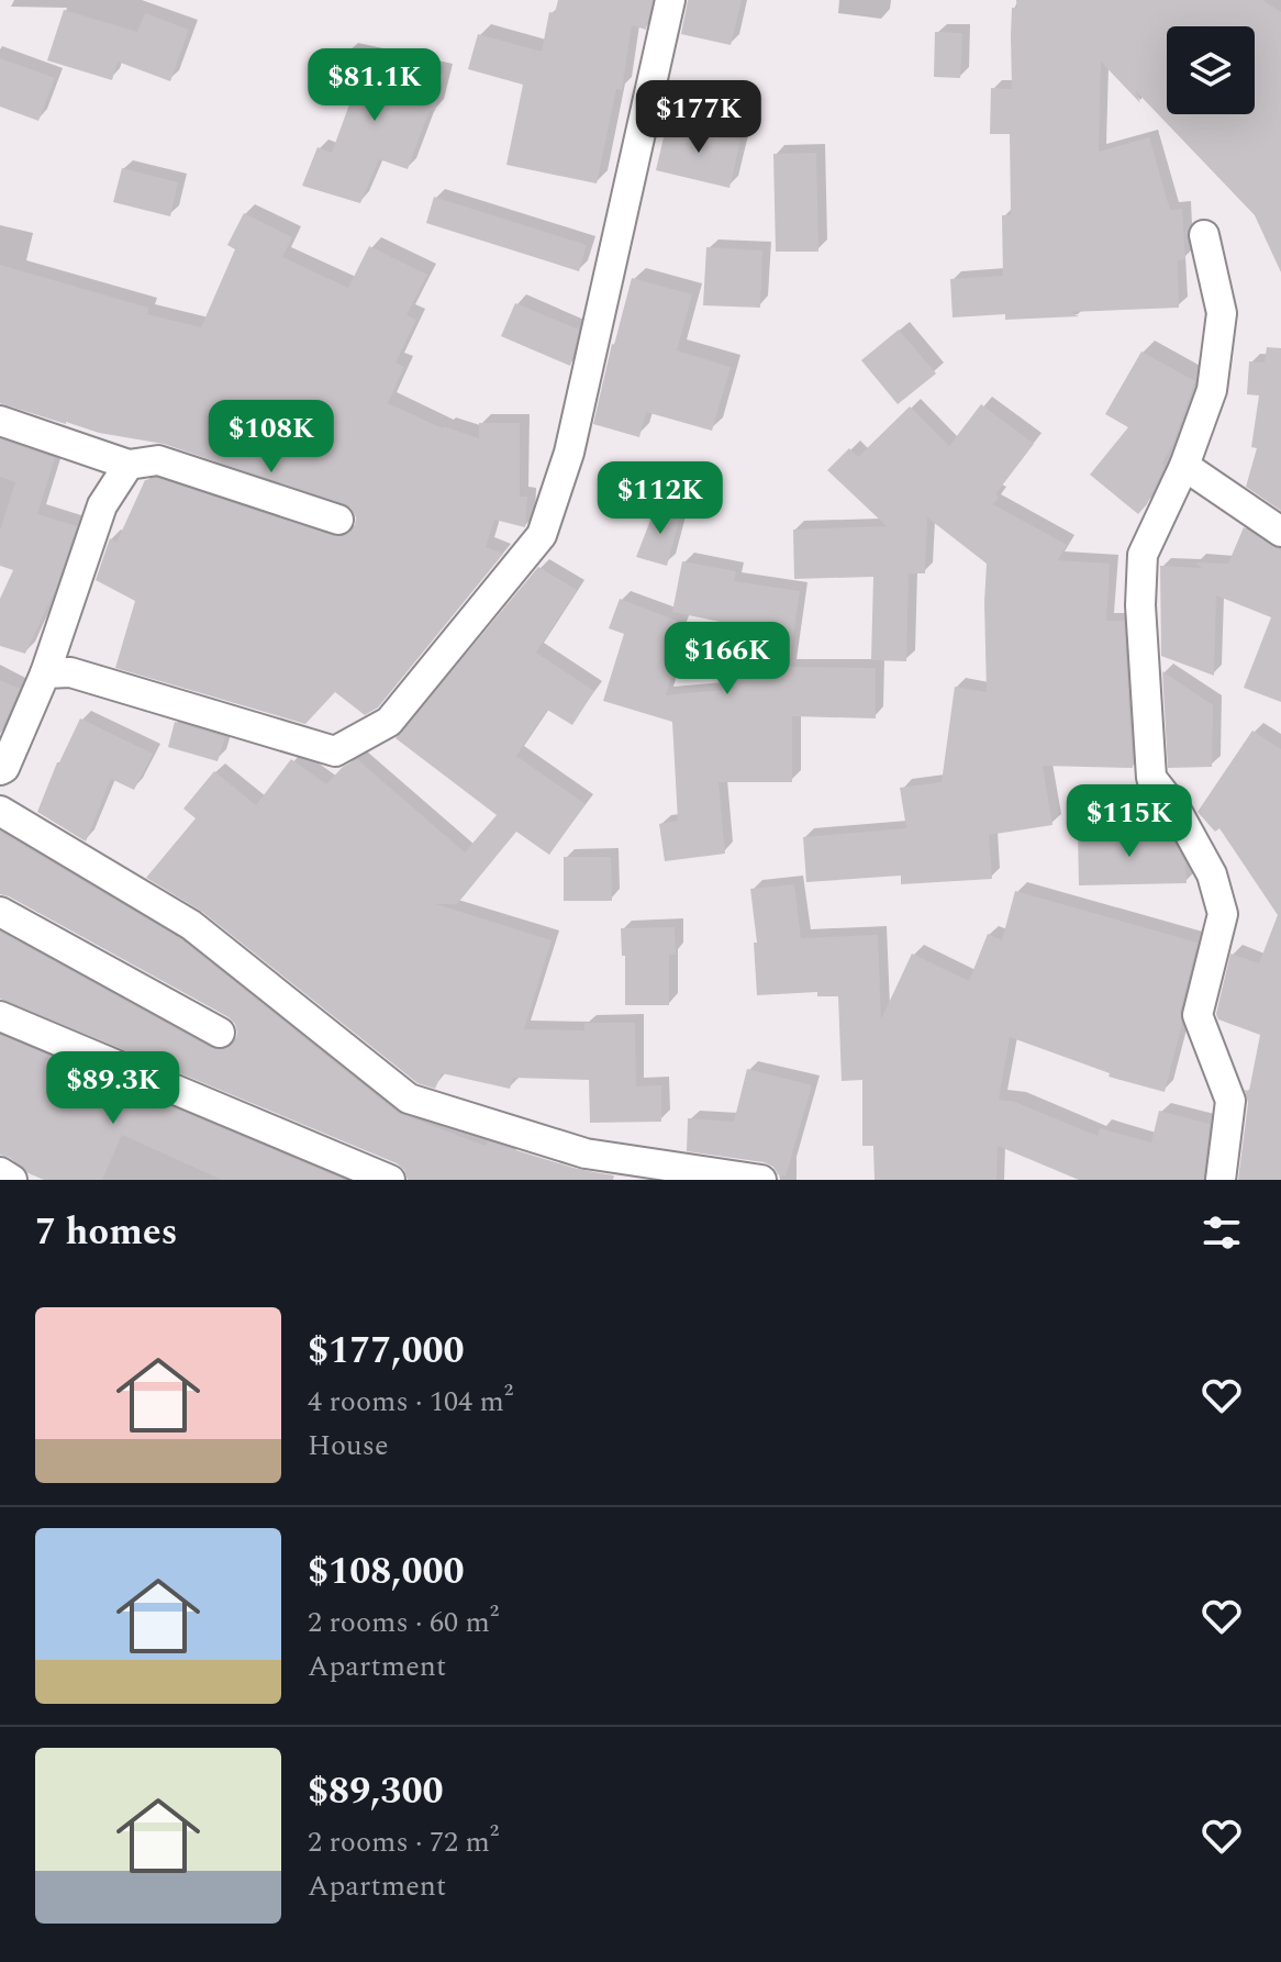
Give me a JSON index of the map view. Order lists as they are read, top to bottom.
{
  "page": {
    "price": [
      "$81.1K",
      "$177K",
      "$108K",
      "$112K",
      "$166K",
      "$115K",
      "$89.3K"
    ],
    "heading": "7 homes",
    "list": [
      {
        "name": "$177,000",
        "note": "4 rooms · 104 m² · House"
      },
      {
        "name": "$108,000",
        "note": "2 rooms · 60 m² · Apartment"
      },
      {
        "name": "$89,300",
        "note": "2 rooms · 72 m² · Apartment"
      }
    ]
  }
}
